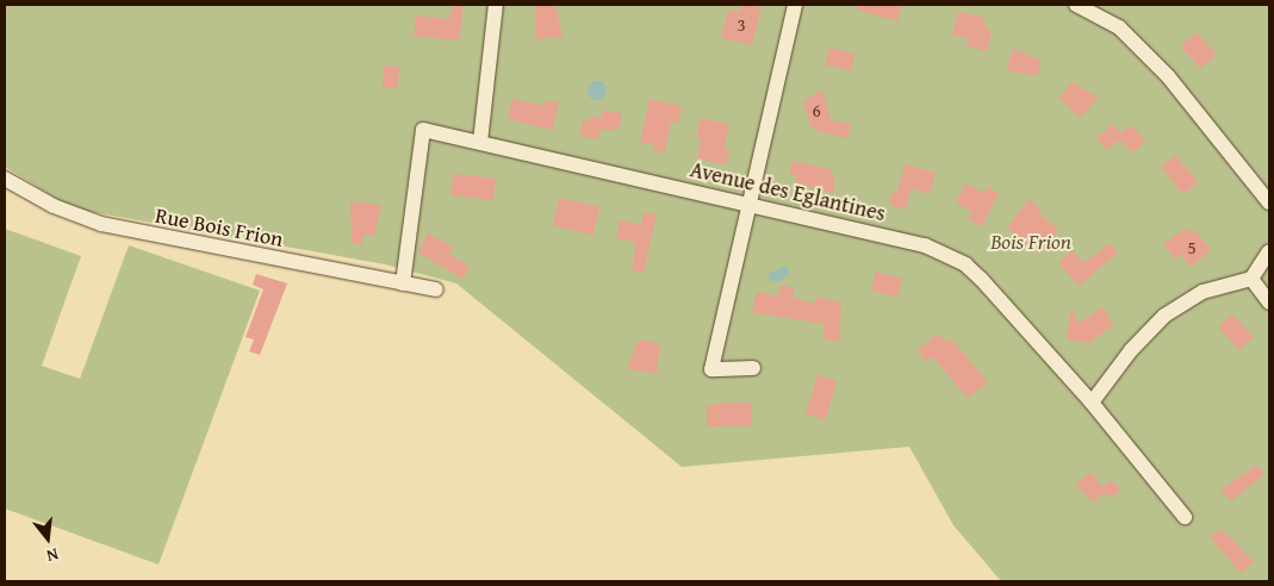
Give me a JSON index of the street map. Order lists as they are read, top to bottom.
{
  "streets": {
    "street": ["Avenue des Eglantines", "Rue Bois Frion"]
  },
  "crossings": [
    ["Avenue des Eglantines", "Rue Bois Frion"]
  ],
  "parks": ["Bois Frion"],
  "house_numbers": ["3", "6", "5"],
  "north": "bottom"
}
